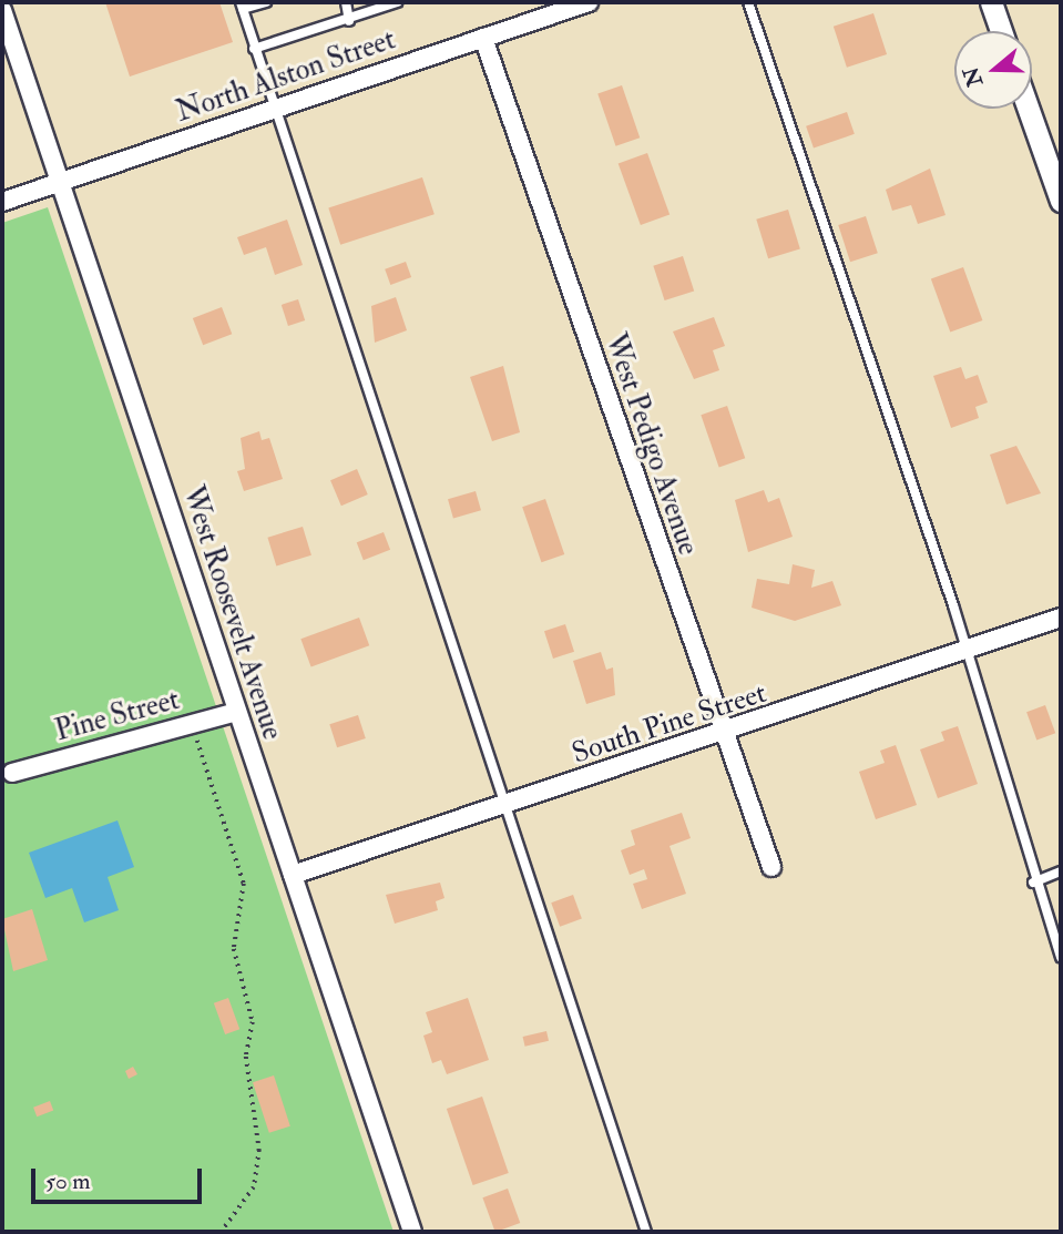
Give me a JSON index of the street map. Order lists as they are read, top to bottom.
{
  "streets": {
    "street": [
      "North Alston Street",
      "West Pedigo Avenue",
      "West Roosevelt Avenue",
      "Pine Street",
      "South Pine Street"
    ]
  },
  "crossings": [
    ["North Alston Street", "West Pedigo Avenue"],
    ["North Alston Street", "West Roosevelt Avenue"],
    ["West Pedigo Avenue", "South Pine Street"],
    ["West Roosevelt Avenue", "Pine Street"],
    ["West Roosevelt Avenue", "South Pine Street"]
  ],
  "scale_bar": "50 m",
  "north": "left"
}
